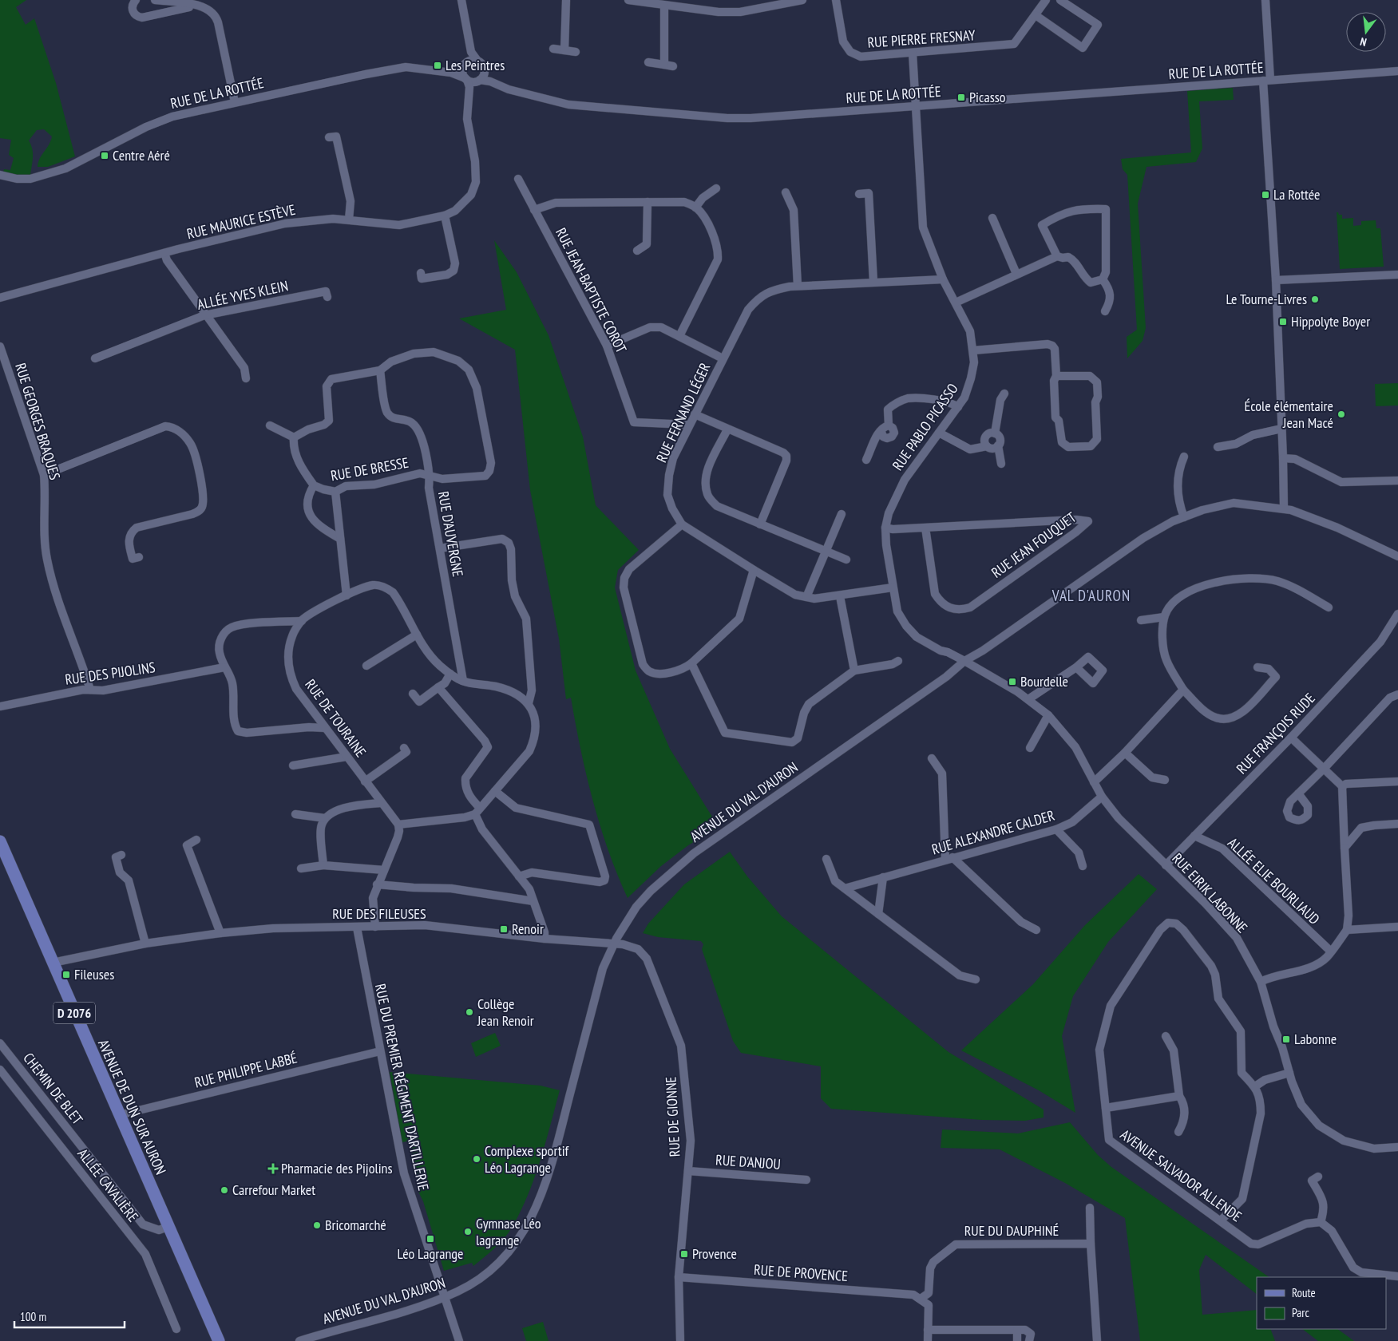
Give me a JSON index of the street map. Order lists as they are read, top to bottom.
{
  "streets": {
    "main road": ["D 2076", "AVENUE DE DUN SUR AURON"],
    "street": [
      "RUE PIERRE FRESNAY",
      "RUE DE LA ROTTÉE",
      "RUE MAURICE ESTÈVE",
      "RUE JEAN-BAPTISTE COROT",
      "ALLÉE YVES KLEIN",
      "RUE FERNAND LÉGER",
      "RUE GEORGES BRAQUES",
      "RUE PABLO PICASSO",
      "RUE DE BRESSE",
      "RUE D'AUVERGNE",
      "RUE JEAN FOUQUET",
      "RUE DES PIJOLINS",
      "RUE DE TOURAINE",
      "RUE FRANÇOIS RUDE",
      "AVENUE DU VAL D'AURON",
      "RUE ALEXANDRE CALDER",
      "ALLÉE ELIE BOURLIAUD",
      "RUE EIRIK LABONNE",
      "RUE DES FILEUSES",
      "RUE PHILIPPE LABBÉ",
      "RUE DU PREMIER RÉGIMENT D'ARTILLERIE",
      "CHEMIN DE BLET",
      "RUE DE GIONNE",
      "RUE D'ANJOU",
      "AVENUE SALVADOR ALLENDE",
      "ALLÉE CAVALIÈRE",
      "RUE DU DAUPHINÉ",
      "RUE DE PROVENCE"
    ]
  },
  "crossings": [
    ["RUE PIERRE FRESNAY", "RUE PABLO PICASSO"],
    ["RUE DE LA ROTTÉE", "RUE MAURICE ESTÈVE"],
    ["RUE DE LA ROTTÉE", "RUE PABLO PICASSO"],
    ["RUE JEAN-BAPTISTE COROT", "RUE FERNAND LÉGER"],
    ["RUE FERNAND LÉGER", "RUE PABLO PICASSO"],
    ["RUE GEORGES BRAQUES", "RUE DES PIJOLINS"],
    ["RUE PABLO PICASSO", "RUE JEAN FOUQUET"],
    ["RUE PABLO PICASSO", "AVENUE DU VAL D'AURON"],
    ["RUE PABLO PICASSO", "RUE EIRIK LABONNE"],
    ["RUE DE BRESSE", "RUE D'AUVERGNE"],
    ["RUE D'AUVERGNE", "RUE DE TOURAINE"],
    ["RUE FRANÇOIS RUDE", "ALLÉE ELIE BOURLIAUD"],
    ["RUE FRANÇOIS RUDE", "RUE EIRIK LABONNE"],
    ["AVENUE DU VAL D'AURON", "RUE EIRIK LABONNE"],
    ["AVENUE DU VAL D'AURON", "RUE DES FILEUSES"],
    ["AVENUE DU VAL D'AURON", "RUE DU PREMIER RÉGIMENT D'ARTILLERIE"],
    ["AVENUE DU VAL D'AURON", "RUE DE GIONNE"],
    ["RUE ALEXANDRE CALDER", "RUE EIRIK LABONNE"],
    ["RUE DES FILEUSES", "RUE DU PREMIER RÉGIMENT D'ARTILLERIE"],
    ["RUE DES FILEUSES", "AVENUE DE DUN SUR AURON"],
    ["RUE DES FILEUSES", "RUE DE GIONNE"],
    ["RUE PHILIPPE LABBÉ", "RUE DU PREMIER RÉGIMENT D'ARTILLERIE"],
    ["RUE PHILIPPE LABBÉ", "AVENUE DE DUN SUR AURON"],
    ["CHEMIN DE BLET", "AVENUE DE DUN SUR AURON"],
    ["RUE DE GIONNE", "RUE D'ANJOU"],
    ["RUE DE GIONNE", "RUE DE PROVENCE"],
    ["RUE DU DAUPHINÉ", "RUE DE PROVENCE"]
  ],
  "districts": ["VAL D'AURON"],
  "places": {
    "transit": [
      "Les Peintres",
      "Picasso",
      "Centre Aéré",
      "La Rottée",
      "Hippolyte Boyer",
      "Bourdelle",
      "Renoir",
      "Fileuses",
      "Labonne",
      "Léo Lagrange",
      "Provence"
    ],
    "other": [
      "Le Tourne-Livres",
      "École élémentaire Jean Macé",
      "Collège Jean Renoir",
      "Complexe sportif Léo Lagrange",
      "Carrefour Market",
      "Bricomarché",
      "Gymnase Léo lagrange"
    ],
    "health": ["Pharmacie des Pijolins"]
  },
  "legend": ["Route", "Parc"],
  "scale_bar": "100 m",
  "north": "bottom"
}
